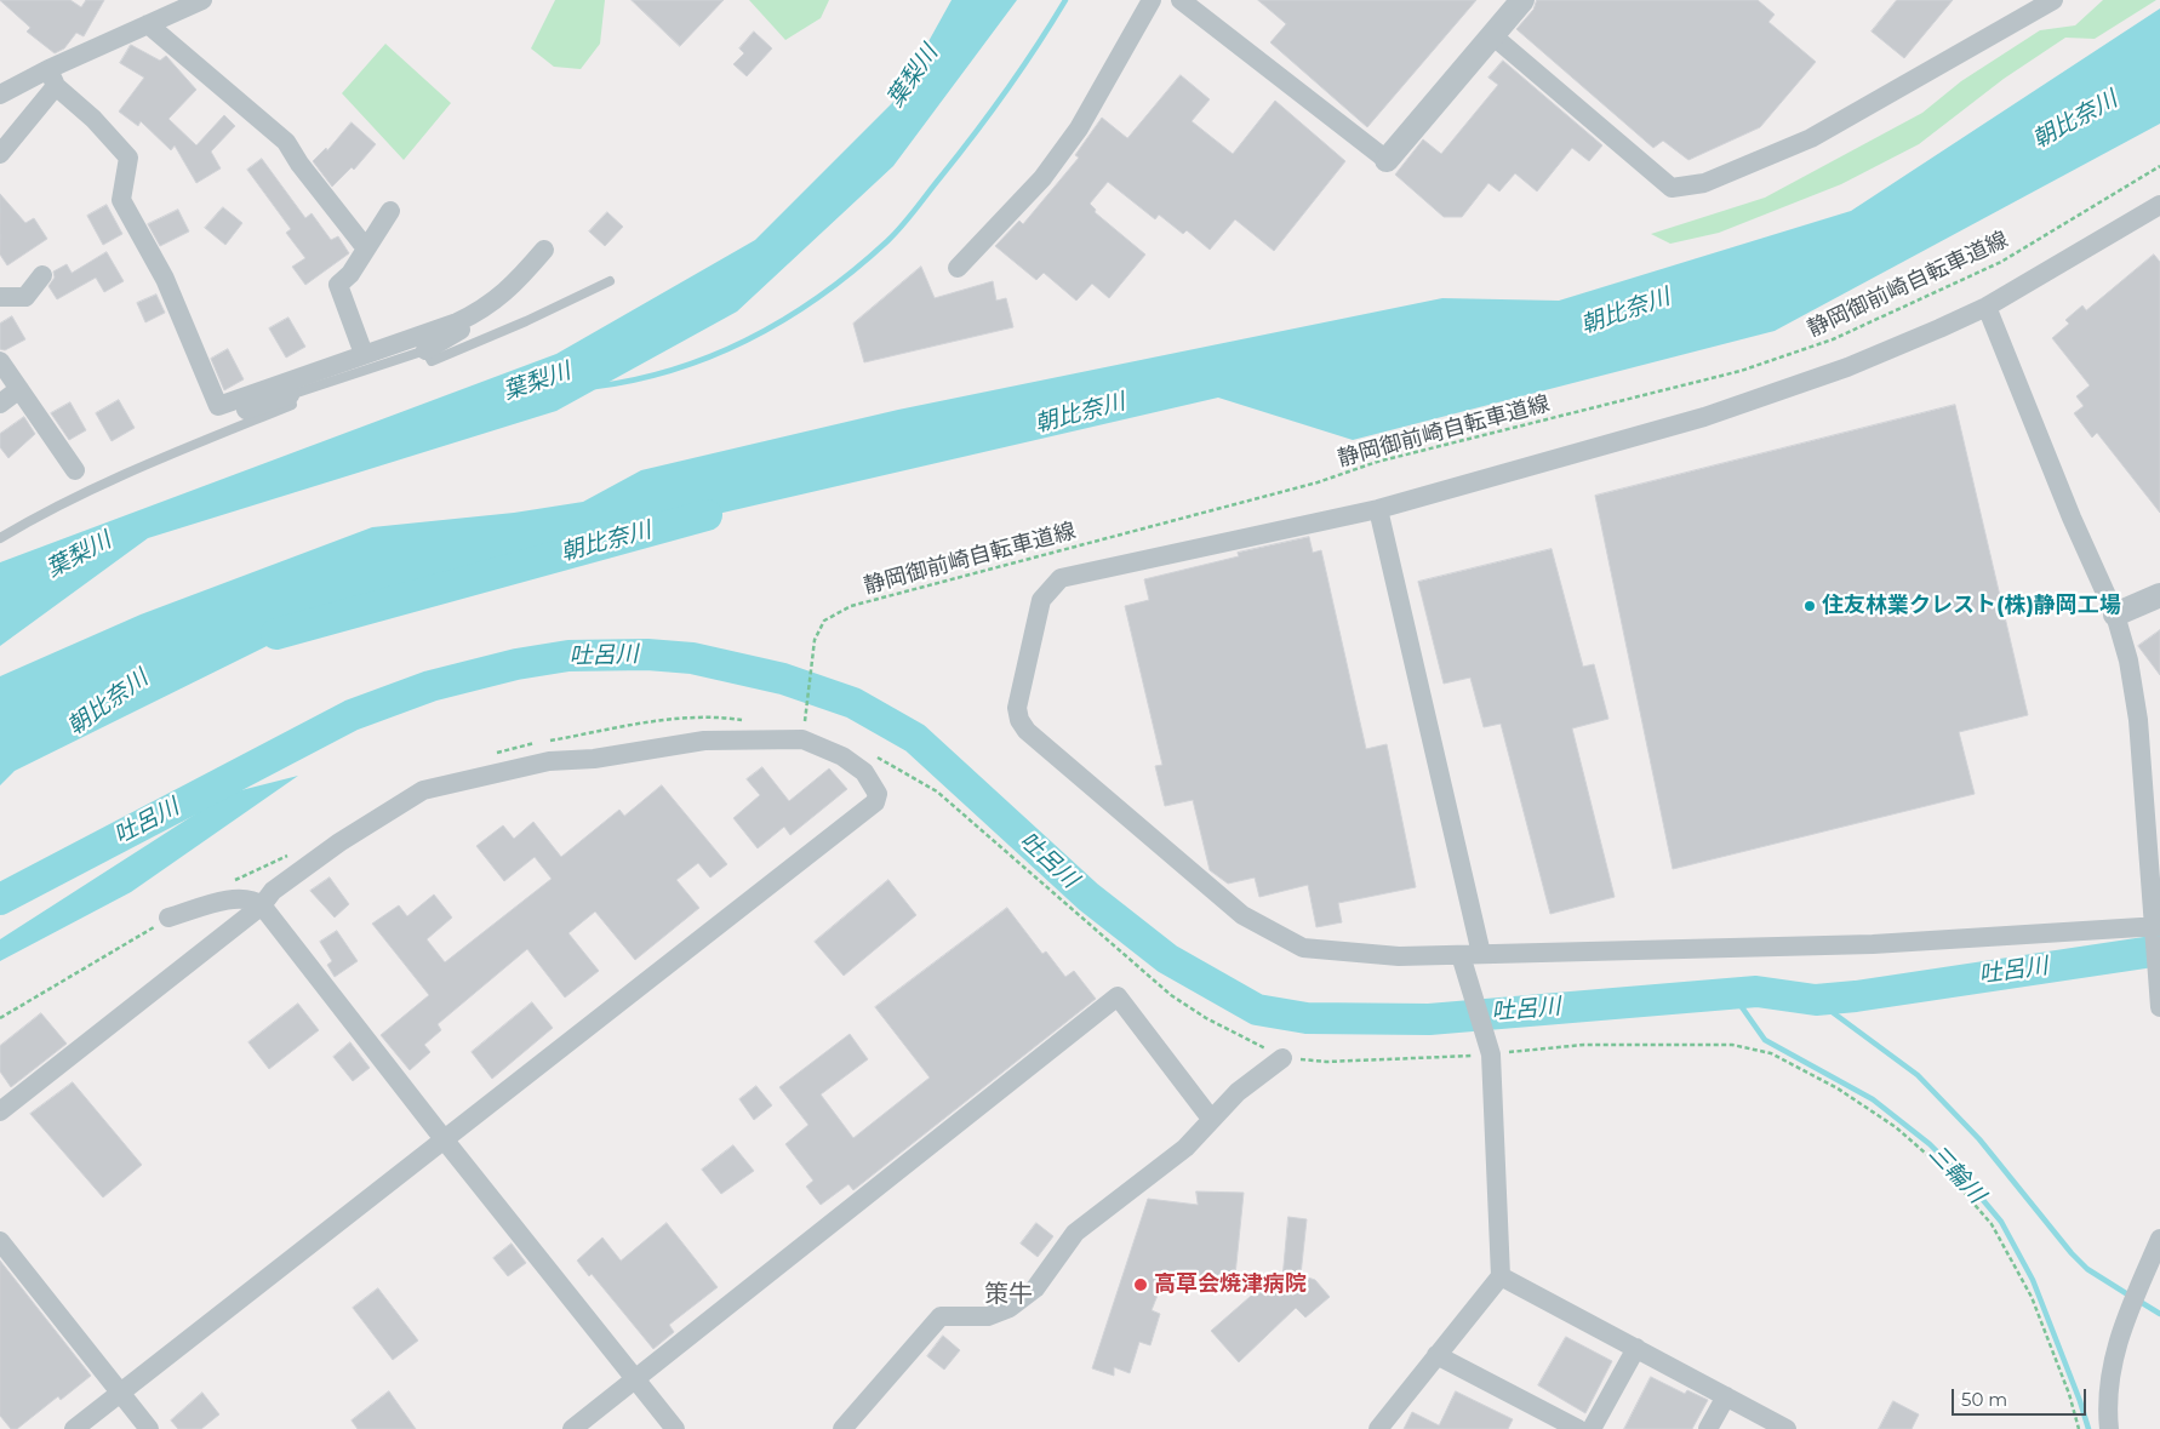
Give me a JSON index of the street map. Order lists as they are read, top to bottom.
{
  "streets": {
    "path": ["静岡御前崎自転車道線"]
  },
  "districts": ["策牛"],
  "water": [
    "葉梨川",
    "朝比奈川",
    "吐呂川",
    "三輪川"
  ],
  "places": ["住友林業クレスト(株)静岡工場", "高草会焼津病院"],
  "scale_bar": "50 m"
}
